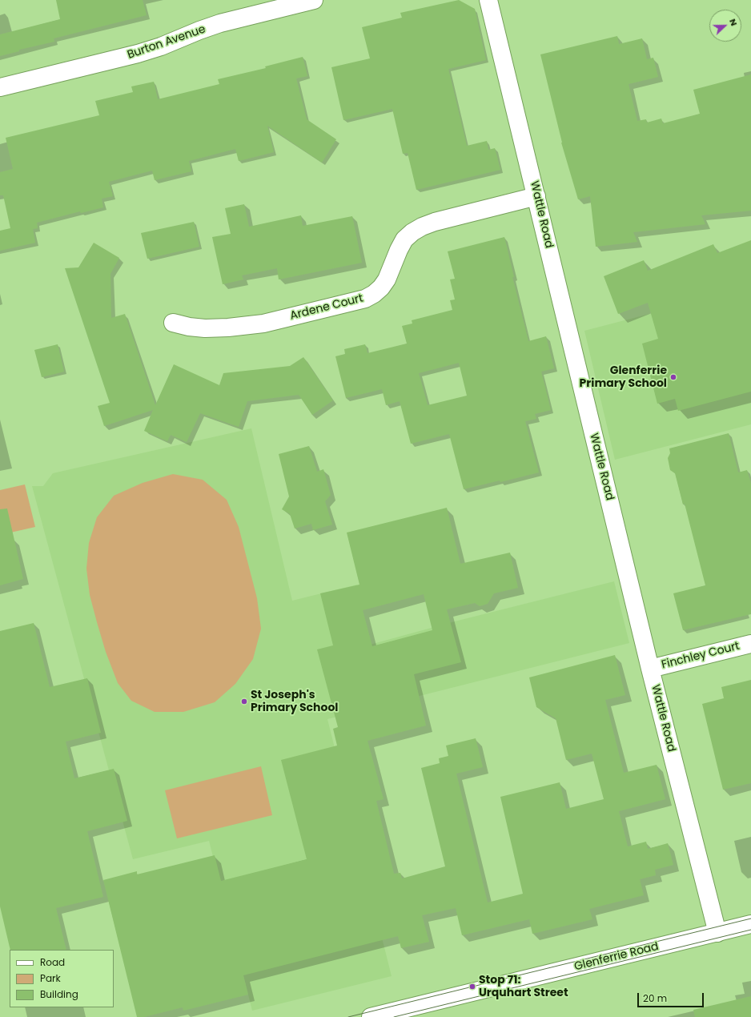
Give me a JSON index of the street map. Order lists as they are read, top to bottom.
{
  "streets": {
    "street": [
      "Burton Avenue",
      "Wattle Road",
      "Ardene Court",
      "Finchley Court",
      "Glenferrie Road"
    ]
  },
  "crossings": [
    ["Wattle Road", "Ardene Court"],
    ["Wattle Road", "Finchley Court"],
    ["Wattle Road", "Glenferrie Road"]
  ],
  "places": ["Glenferrie Primary School", "St Joseph's Primary School", "Stop 71: Urquhart Street"],
  "legend": ["Road", "Park", "Building"],
  "scale_bar": "20 m",
  "north": "right"
}
